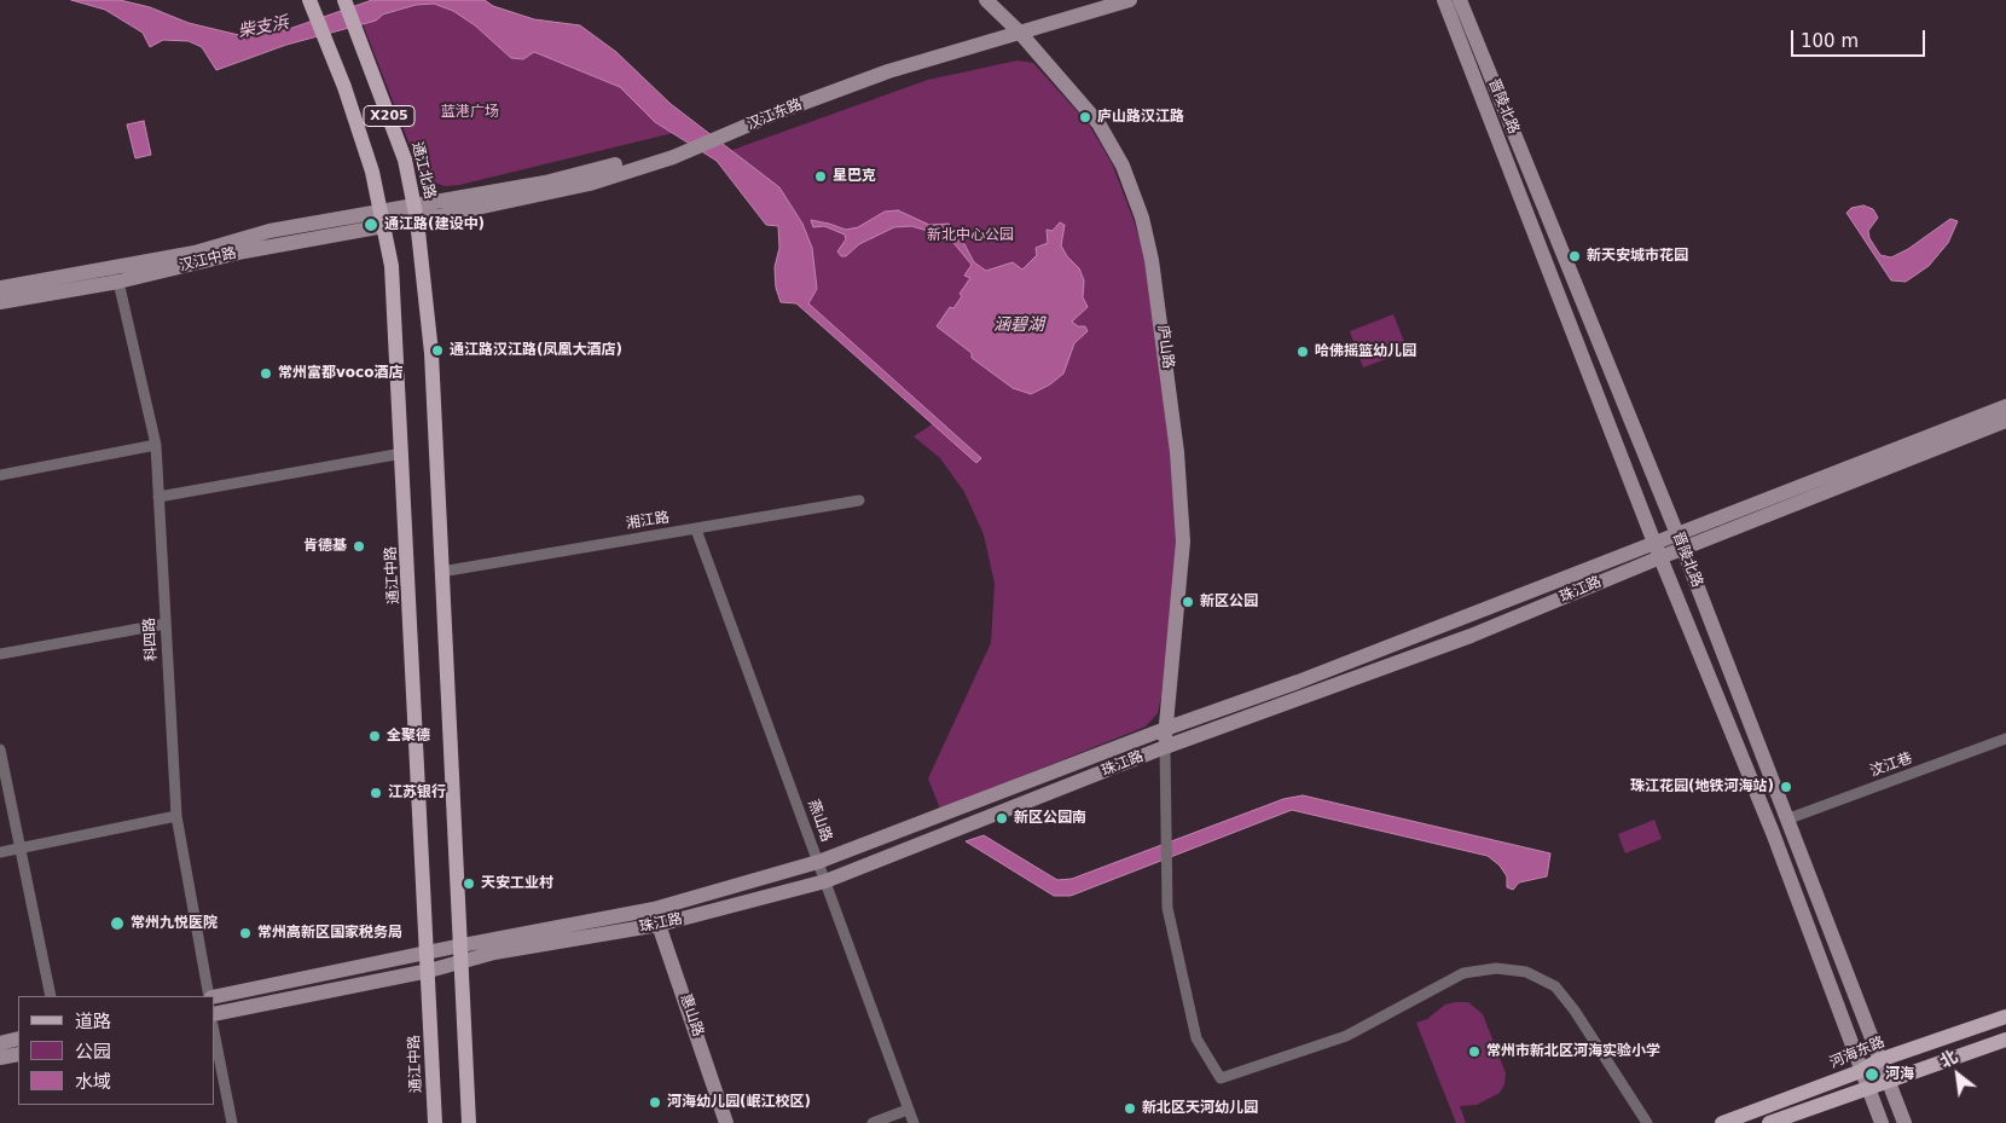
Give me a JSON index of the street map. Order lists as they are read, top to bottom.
{
  "streets": {
    "main road": [
      "X205",
      "通江北路",
      "通江中路",
      "河海东路"
    ],
    "street": [
      "晋陵北路",
      "汉江东路",
      "汉江中路",
      "庐山路",
      "湘江路",
      "珠江路",
      "科四路",
      "汶江巷",
      "燕山路",
      "惠山路"
    ]
  },
  "crossings": [
    ["晋陵北路", "珠江路"],
    ["晋陵北路", "汶江巷"],
    ["晋陵北路", "河海东路"],
    ["汉江东路", "通江北路"],
    ["汉江东路", "汉江中路"],
    ["汉江东路", "庐山路"],
    ["通江北路", "汉江中路"],
    ["汉江中路", "通江中路"],
    ["汉江中路", "科四路"],
    ["庐山路", "珠江路"],
    ["湘江路", "燕山路"],
    ["通江中路", "珠江路"],
    ["珠江路", "燕山路"],
    ["珠江路", "惠山路"]
  ],
  "water": ["柴支浜", "涵碧湖"],
  "parks": ["蓝港广场", "新北中心公园"],
  "places": [
    "庐山路汉江路",
    "星巴克",
    "通江路(建设中)",
    "新天安城市花园",
    "通江路汉江路(凤凰大酒店)",
    "哈佛摇篮幼儿园",
    "常州富都voco酒店",
    "肯德基",
    "新区公园",
    "全聚德",
    "珠江花园(地铁河海站)",
    "江苏银行",
    "新区公园南",
    "天安工业村",
    "常州九悦医院",
    "常州高新区国家税务局",
    "常州市新北区河海实验小学",
    "河海",
    "河海幼儿园(岷江校区)",
    "新北区天河幼儿园"
  ],
  "legend": ["道路", "公园", "水域"],
  "scale_bar": "100 m",
  "north": "top left"
}
